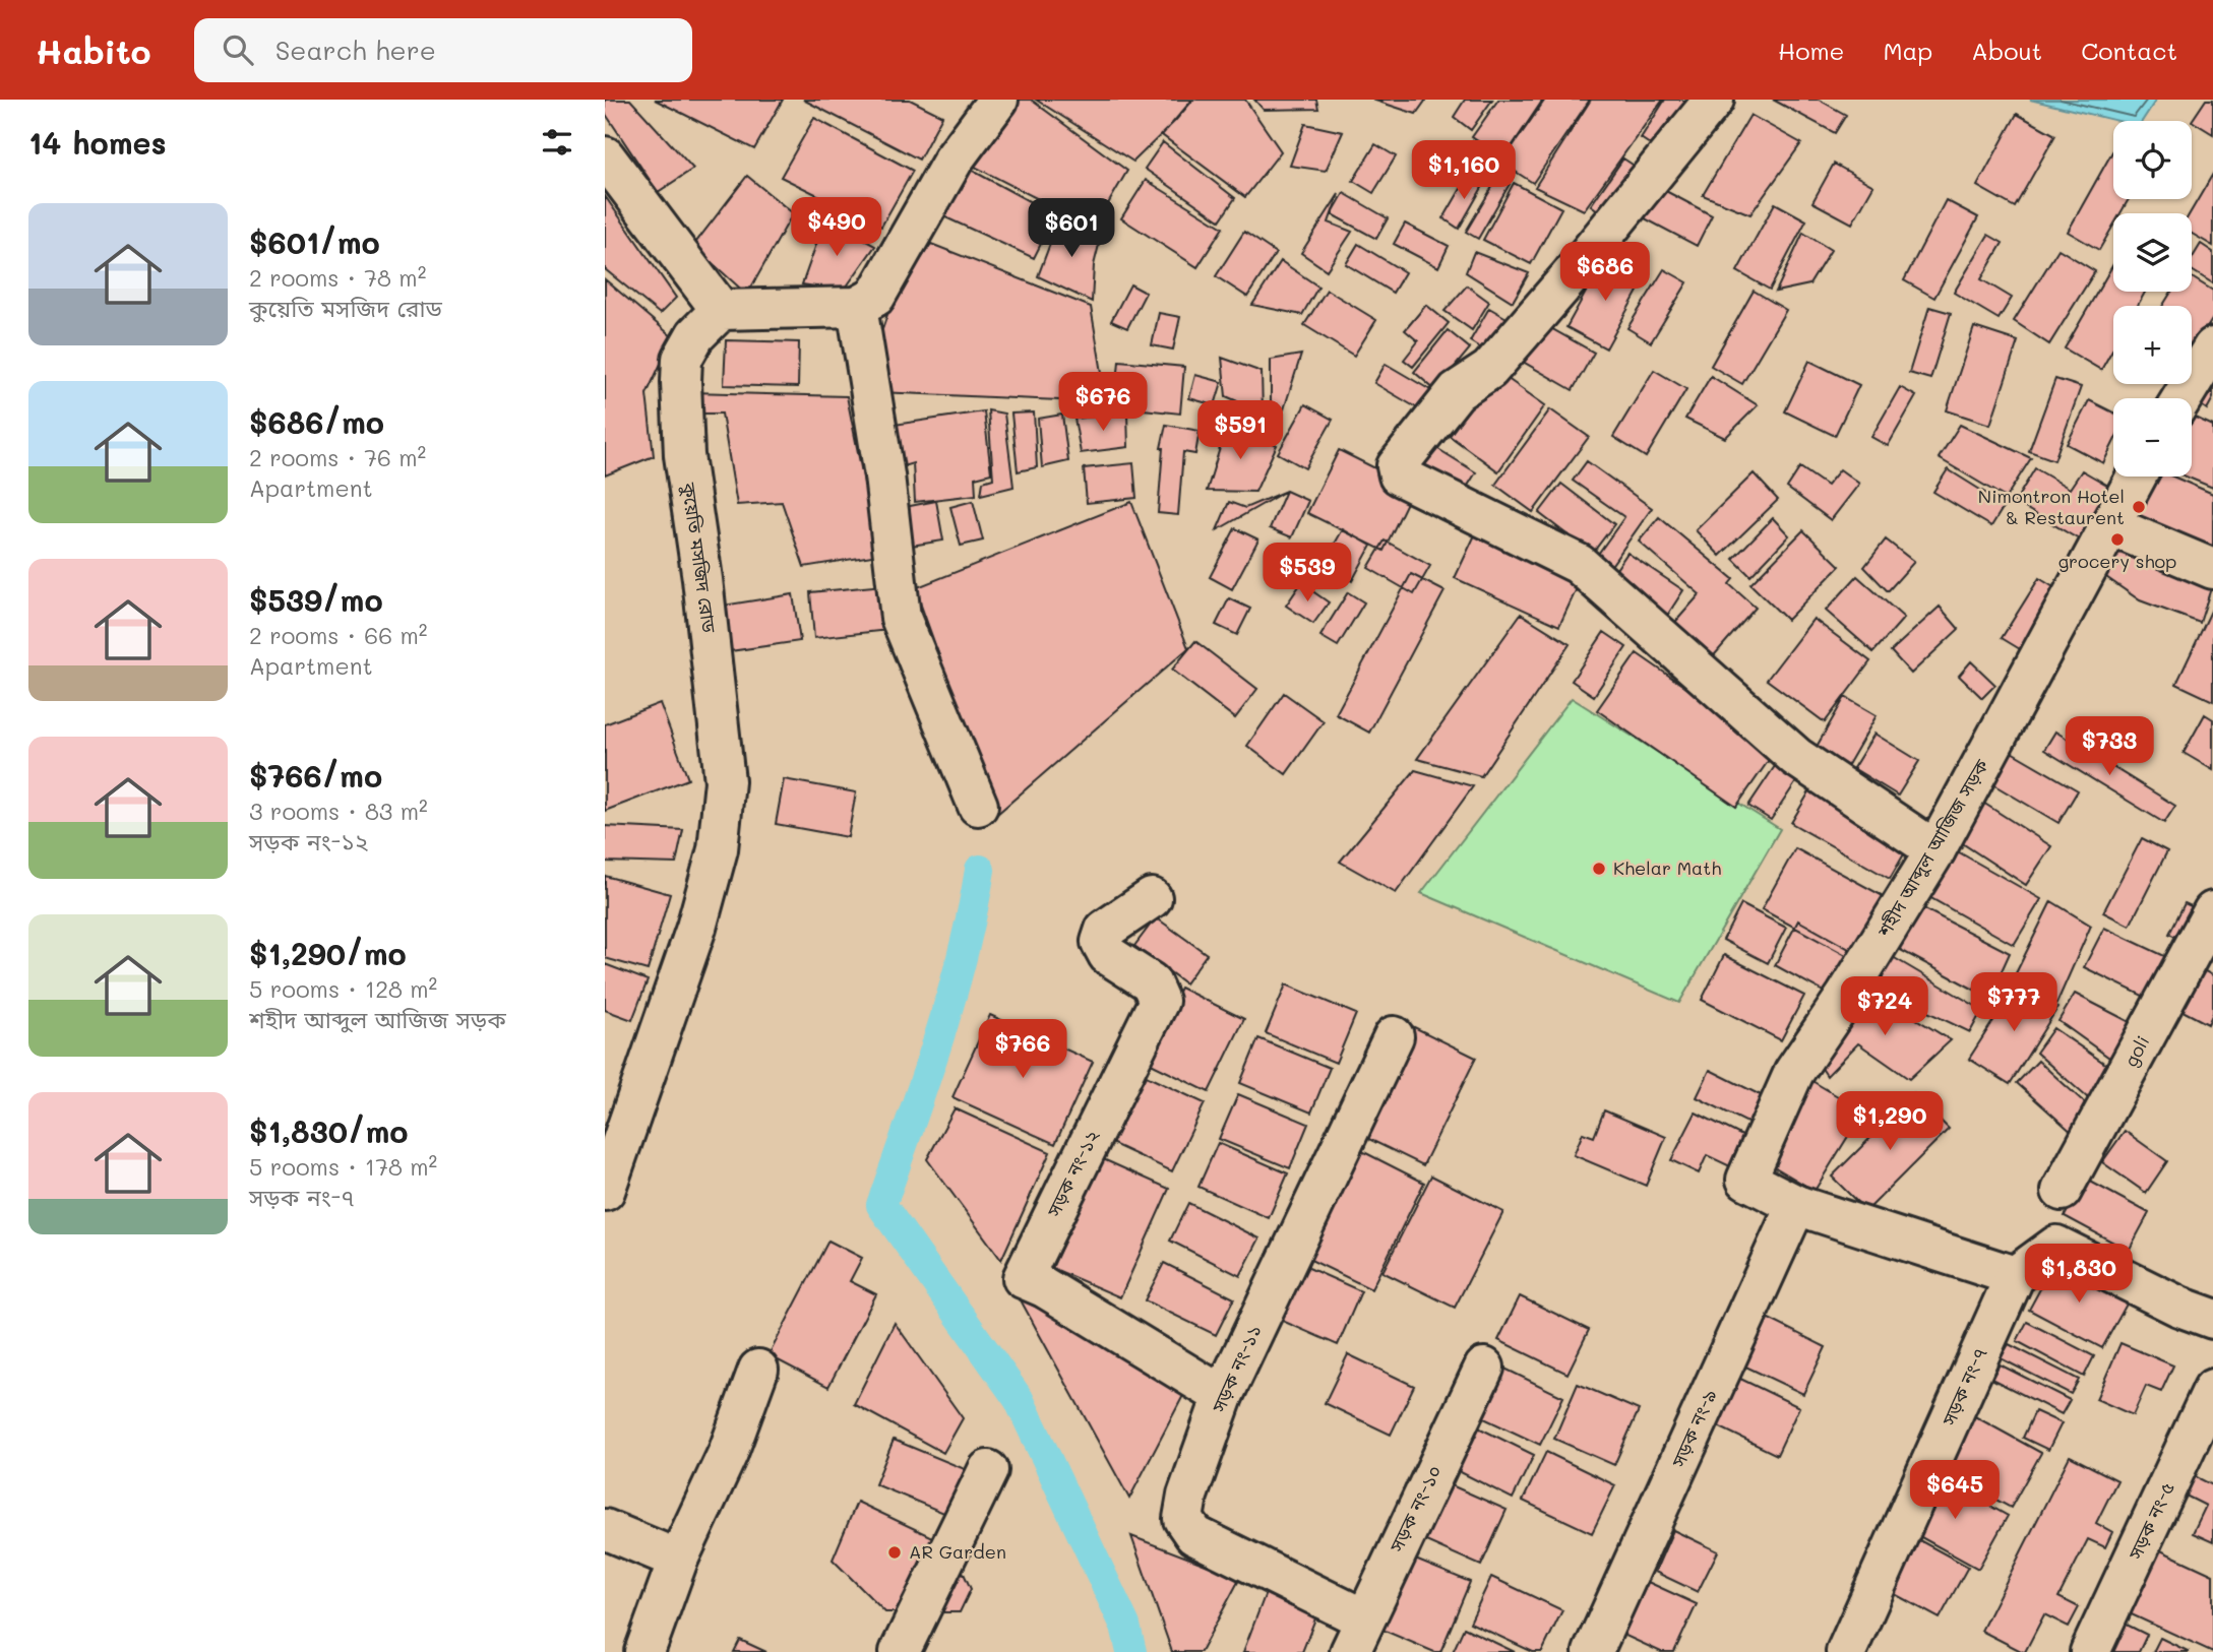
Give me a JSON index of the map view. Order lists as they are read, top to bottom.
{
  "streets": {
    "street": [
      "কুয়েতি মসজিদ রোড",
      "শহীদ আব্দুল আজিজ সড়ক",
      "goli",
      "সড়ক নং-১২",
      "সড়ক নং-১১",
      "সড়ক নং-৭",
      "সড়ক নং-৯",
      "সড়ক নং-১০",
      "সড়ক নং-৫"
    ]
  },
  "crossings": [
    ["শহীদ আব্দুল আজিজ সড়ক", "সড়ক নং-৯"],
    ["সড়ক নং-১২", "সড়ক নং-১১"],
    ["সড়ক নং-১১", "সড়ক নং-১০"]
  ],
  "places": [
    "Nimontron Hotel & Restaurent",
    "grocery shop",
    "Khelar Math",
    "AR Garden"
  ],
  "page": {
    "header": "Habito",
    "search": "Search here",
    "nav": [
      "Home",
      "Map",
      "About",
      "Contact"
    ],
    "heading": "14 homes",
    "map_buttons": ["+", "−"],
    "price": [
      "$1,160",
      "$490",
      "$601",
      "$686",
      "$676",
      "$591",
      "$539",
      "$733",
      "$777",
      "$724",
      "$766",
      "$1,290",
      "$1,830",
      "$645"
    ],
    "list": [
      {
        "name": "$601/mo",
        "note": "2 rooms · 78 m² · কুয়েতি মসজিদ রোড"
      },
      {
        "name": "$686/mo",
        "note": "2 rooms · 76 m² · Apartment"
      },
      {
        "name": "$539/mo",
        "note": "2 rooms · 66 m² · Apartment"
      },
      {
        "name": "$766/mo",
        "note": "3 rooms · 83 m² · সড়ক নং-১২"
      },
      {
        "name": "$1,290/mo",
        "note": "5 rooms · 128 m² · শহীদ আব্দুল আজিজ সড়ক"
      },
      {
        "name": "$1,830/mo",
        "note": "5 rooms · 178 m² · সড়ক নং-৭"
      }
    ]
  }
}
